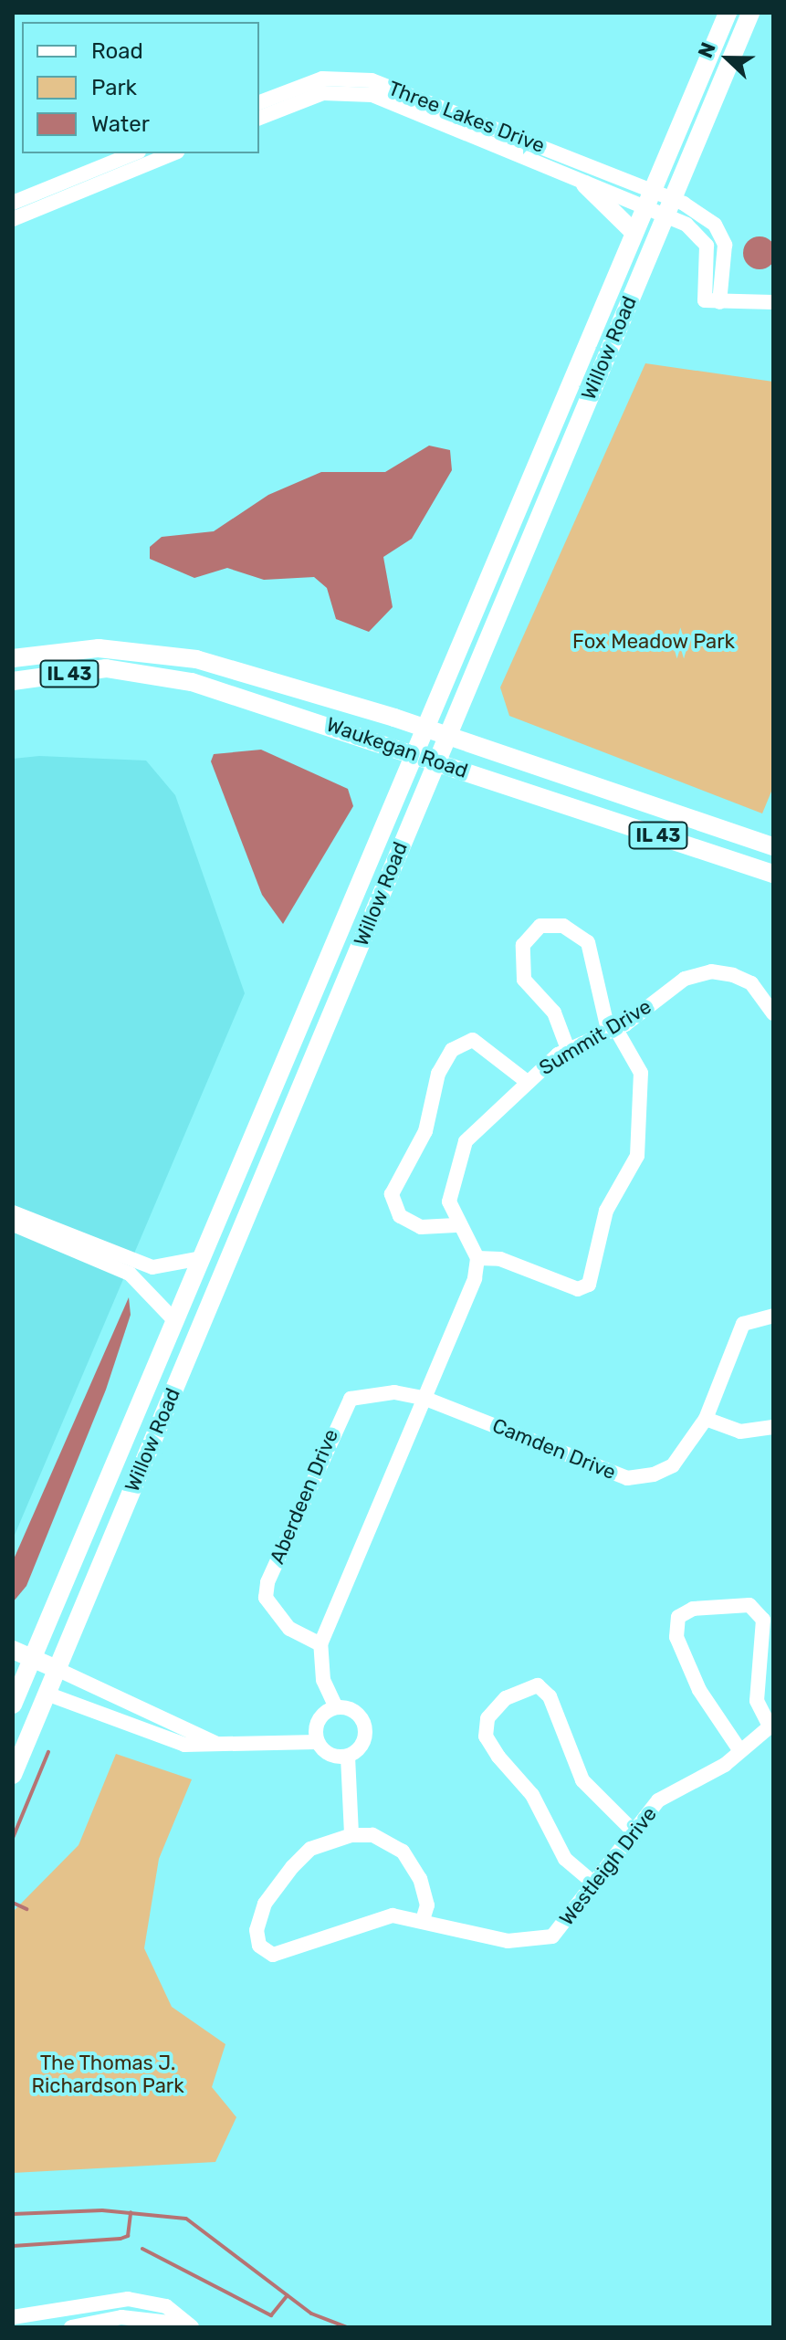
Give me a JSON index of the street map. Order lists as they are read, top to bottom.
{
  "streets": {
    "main road": ["Willow Road", "IL 43", "Waukegan Road"],
    "street": [
      "Three Lakes Drive",
      "Summit Drive",
      "Camden Drive",
      "Aberdeen Drive",
      "Westleigh Drive"
    ]
  },
  "crossings": [
    ["Three Lakes Drive", "Willow Road"],
    ["Willow Road", "Waukegan Road"],
    ["Camden Drive", "Aberdeen Drive"]
  ],
  "parks": ["Fox Meadow Park", "The Thomas J. Richardson Park"],
  "legend": ["Road", "Park", "Water"],
  "north": "left"
}
